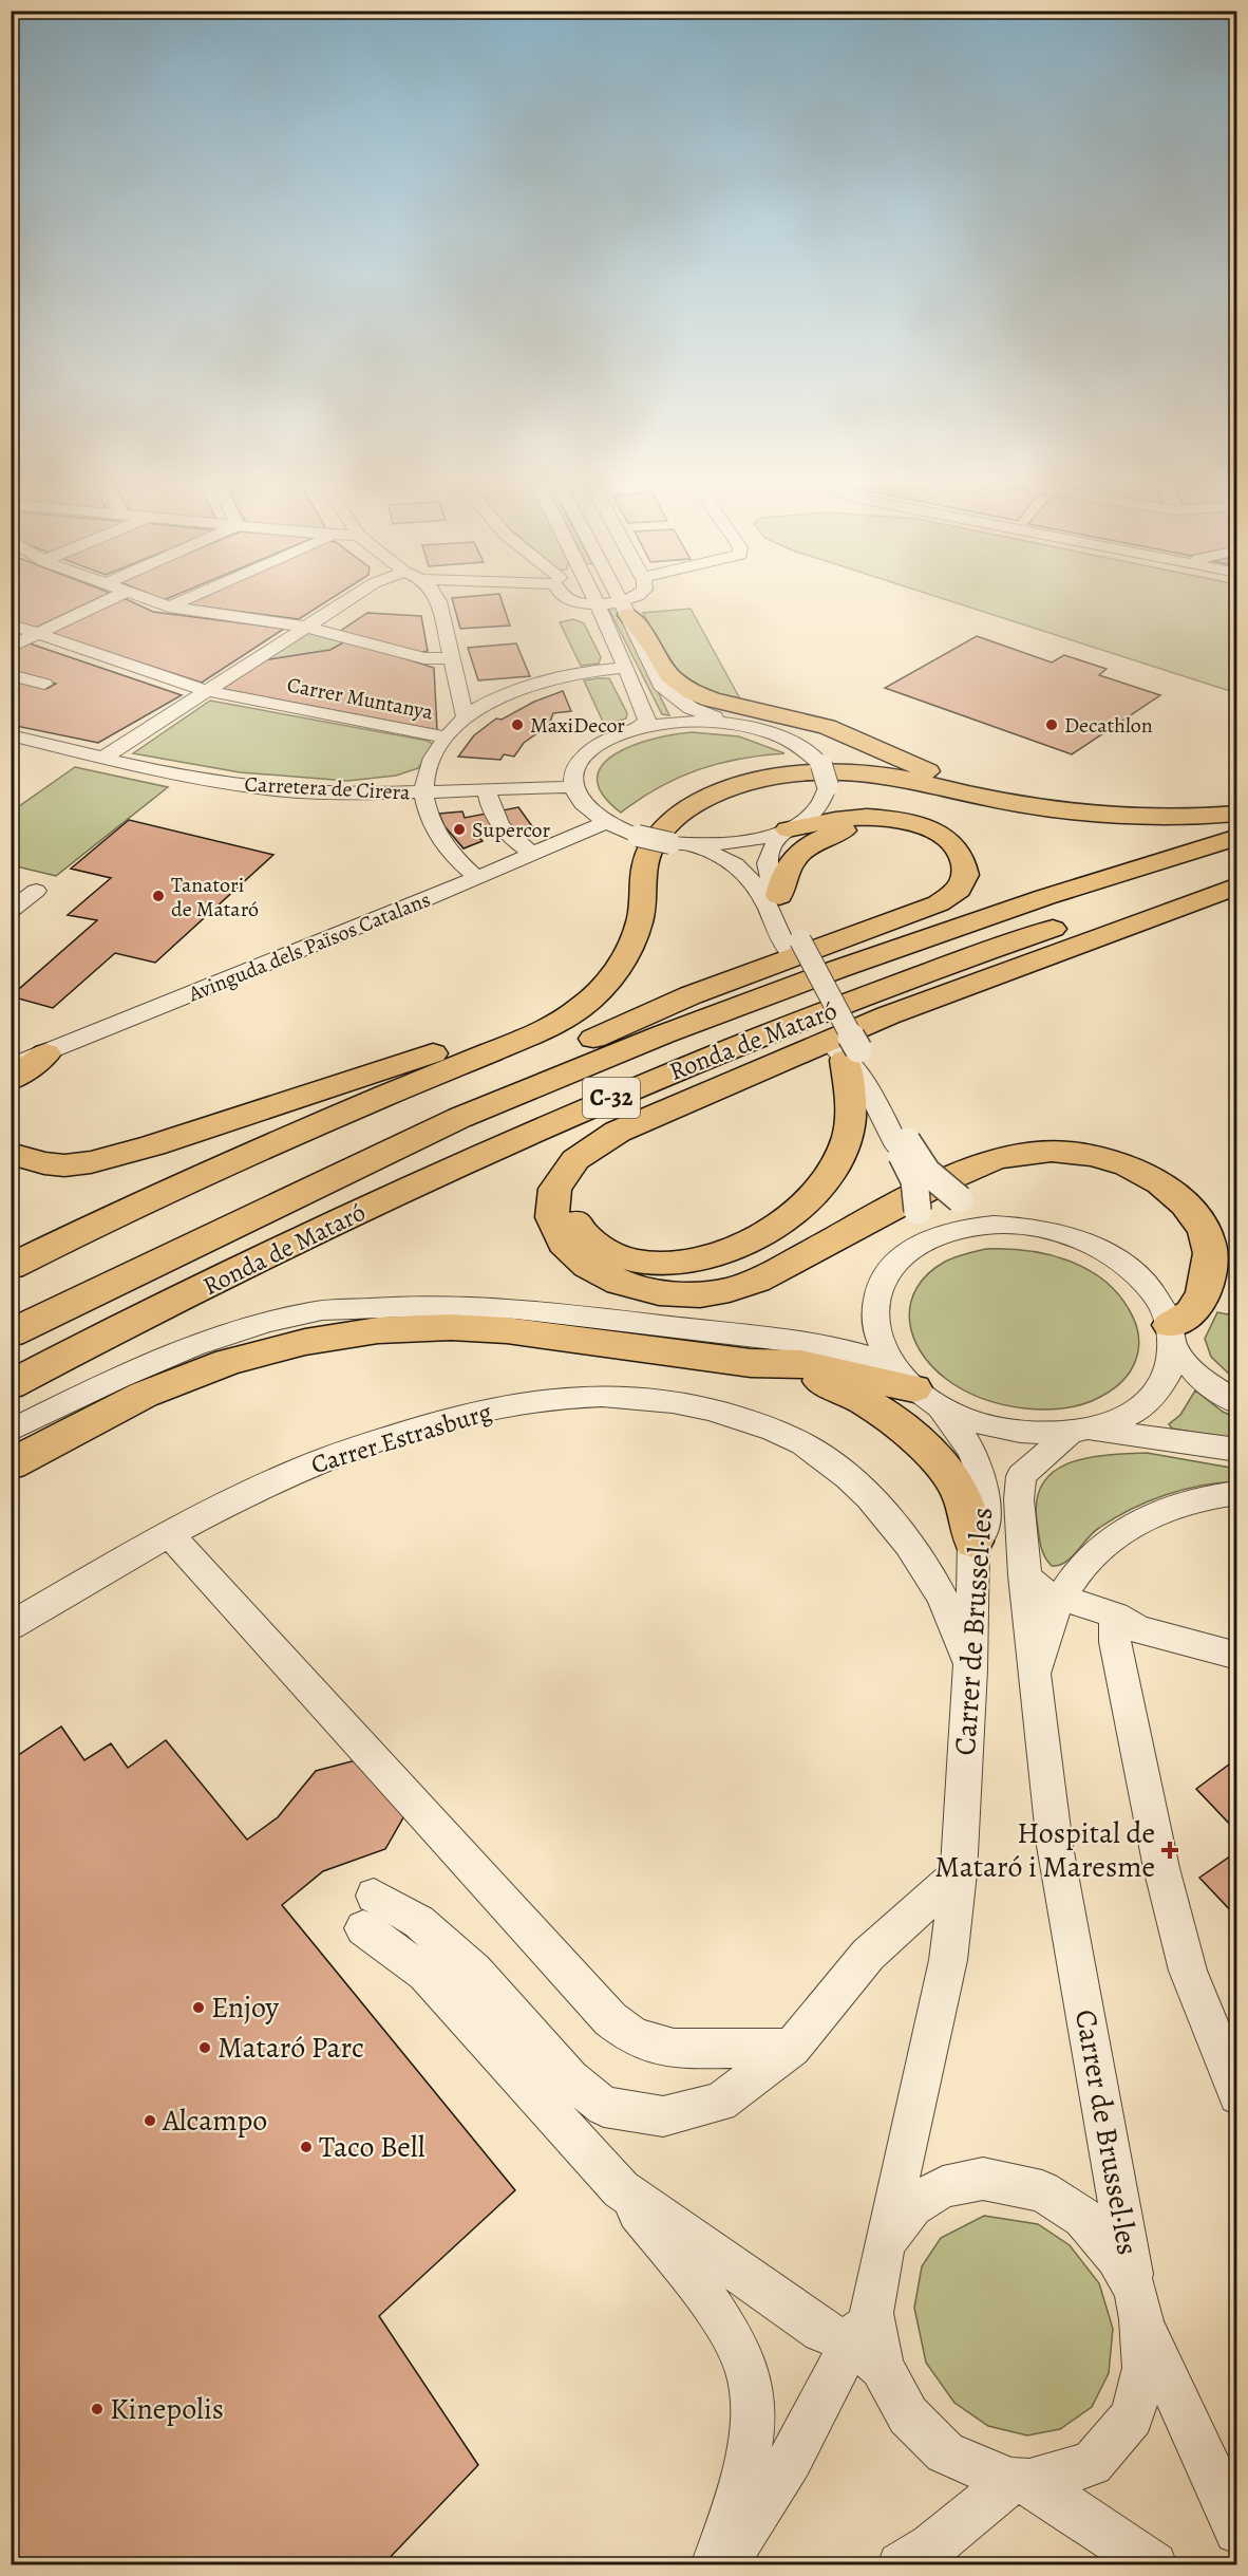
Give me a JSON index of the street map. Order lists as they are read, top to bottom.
{
  "streets": {
    "highway": ["Ronda de Mataró", "C-32"],
    "street": [
      "Carrer Muntanya",
      "Carretera de Cirera",
      "Avinguda dels Països Catalans",
      "Carrer Estrasburg",
      "Carrer de Brussel·les"
    ]
  },
  "crossings": [
    ["Carrer Estrasburg", "Carrer de Brussel·les"]
  ],
  "places": {
    "other": [
      "MaxiDecor",
      "Decathlon",
      "Supercor",
      "Tanatori de Mataró",
      "Enjoy",
      "Mataró Parc",
      "Alcampo",
      "Taco Bell",
      "Kinepolis"
    ],
    "health": ["Hospital de Mataró i Maresme"]
  }
}
